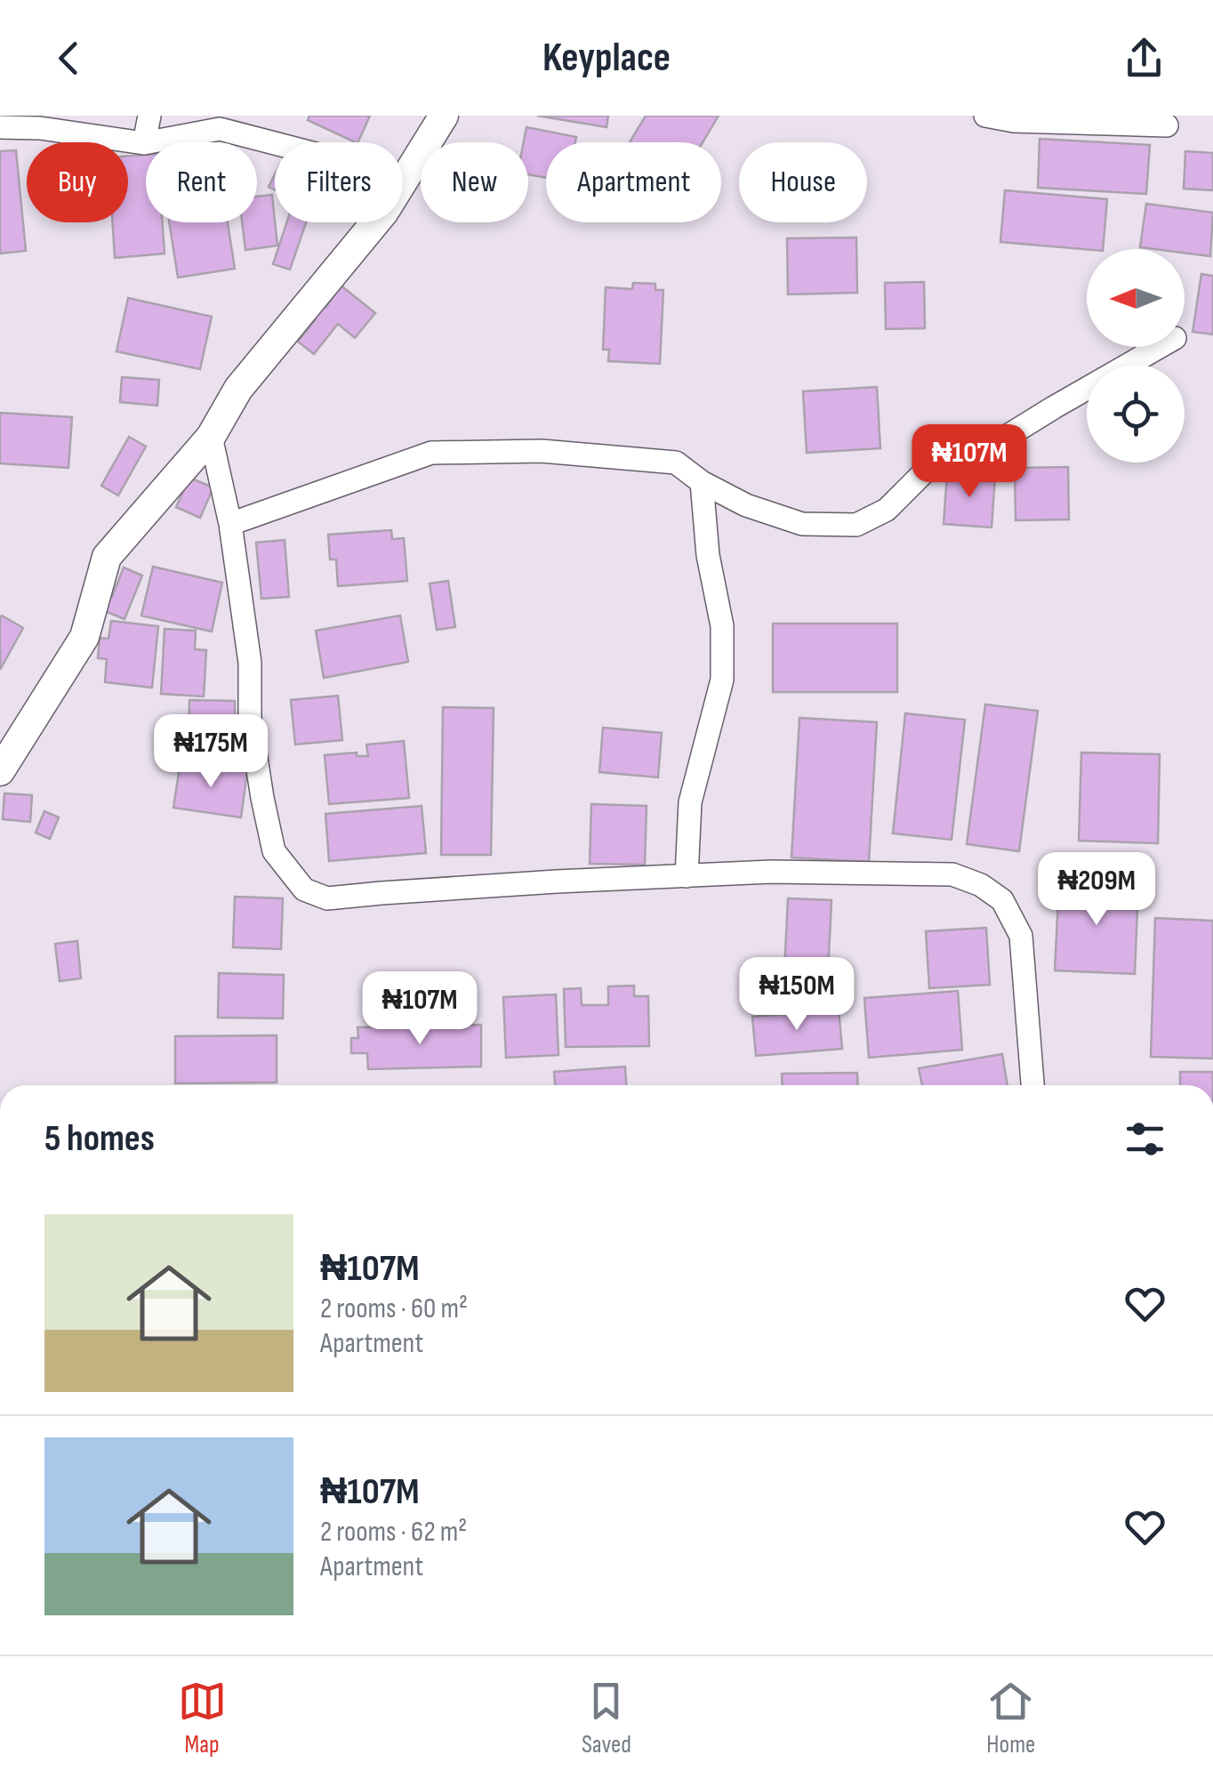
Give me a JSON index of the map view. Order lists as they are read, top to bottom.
{
  "north": "left",
  "page": {
    "header": "Keyplace",
    "chip": [
      "Buy",
      "Rent",
      "Filters",
      "New",
      "Apartment",
      "House"
    ],
    "price": [
      "₦107M",
      "₦175M",
      "₦209M",
      "₦150M",
      "₦107M"
    ],
    "heading": "5 homes",
    "list": [
      {
        "name": "₦107M",
        "note": "2 rooms · 60 m² · Apartment"
      },
      {
        "name": "₦107M",
        "note": "2 rooms · 62 m² · Apartment"
      }
    ],
    "tabs": ["Map", "Saved", "Home"]
  }
}
